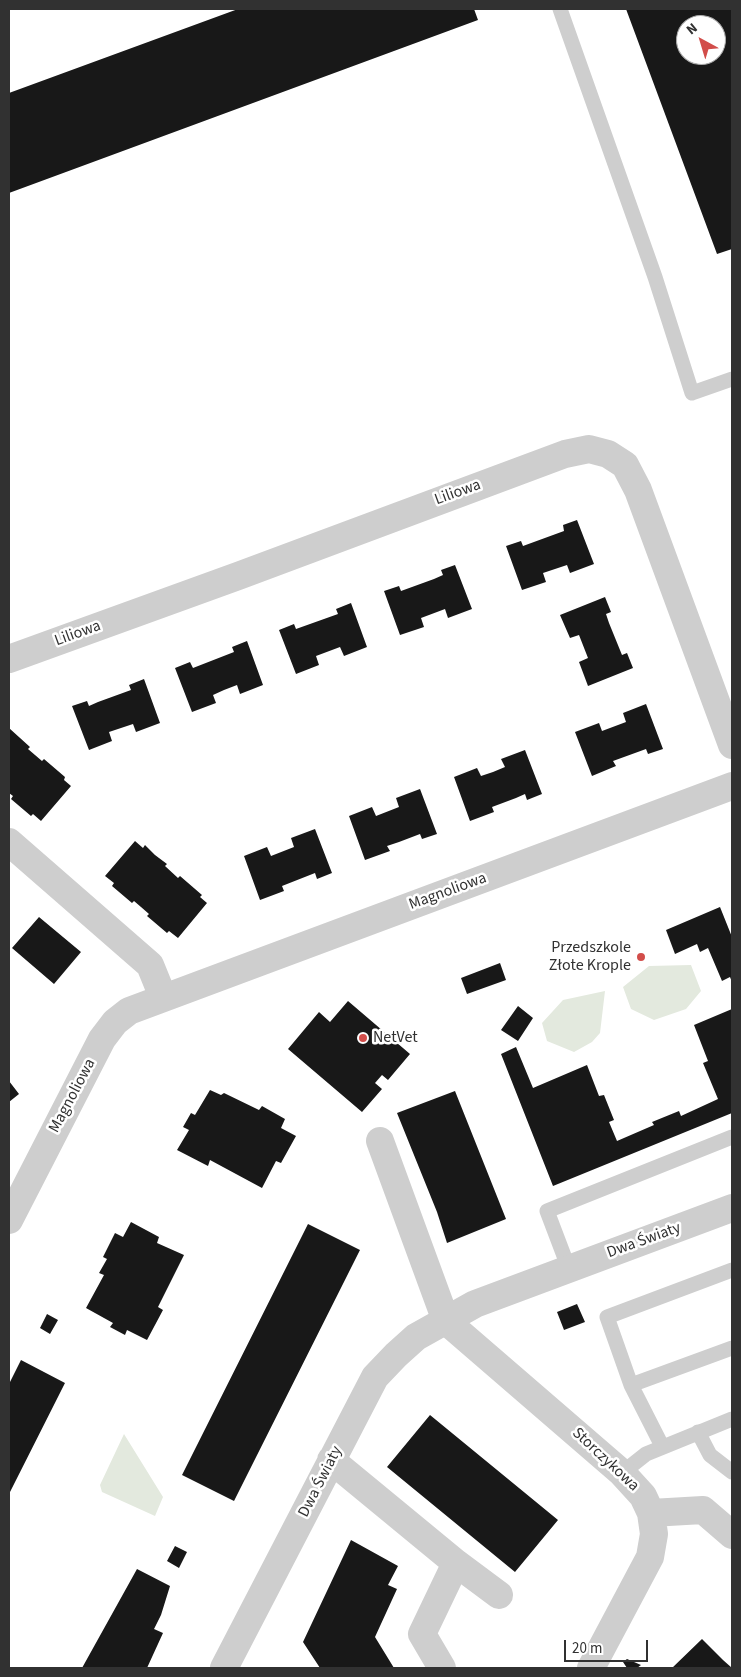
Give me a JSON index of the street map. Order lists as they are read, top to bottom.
{
  "streets": {
    "street": [
      "Liliowa",
      "Magnoliowa",
      "Dwa Światy",
      "Storczykowa"
    ]
  },
  "crossings": [
    ["Dwa Światy", "Storczykowa"]
  ],
  "places": ["Przedszkole Złote Krople", "NetVet"],
  "scale_bar": "20 m",
  "north": "top left"
}
